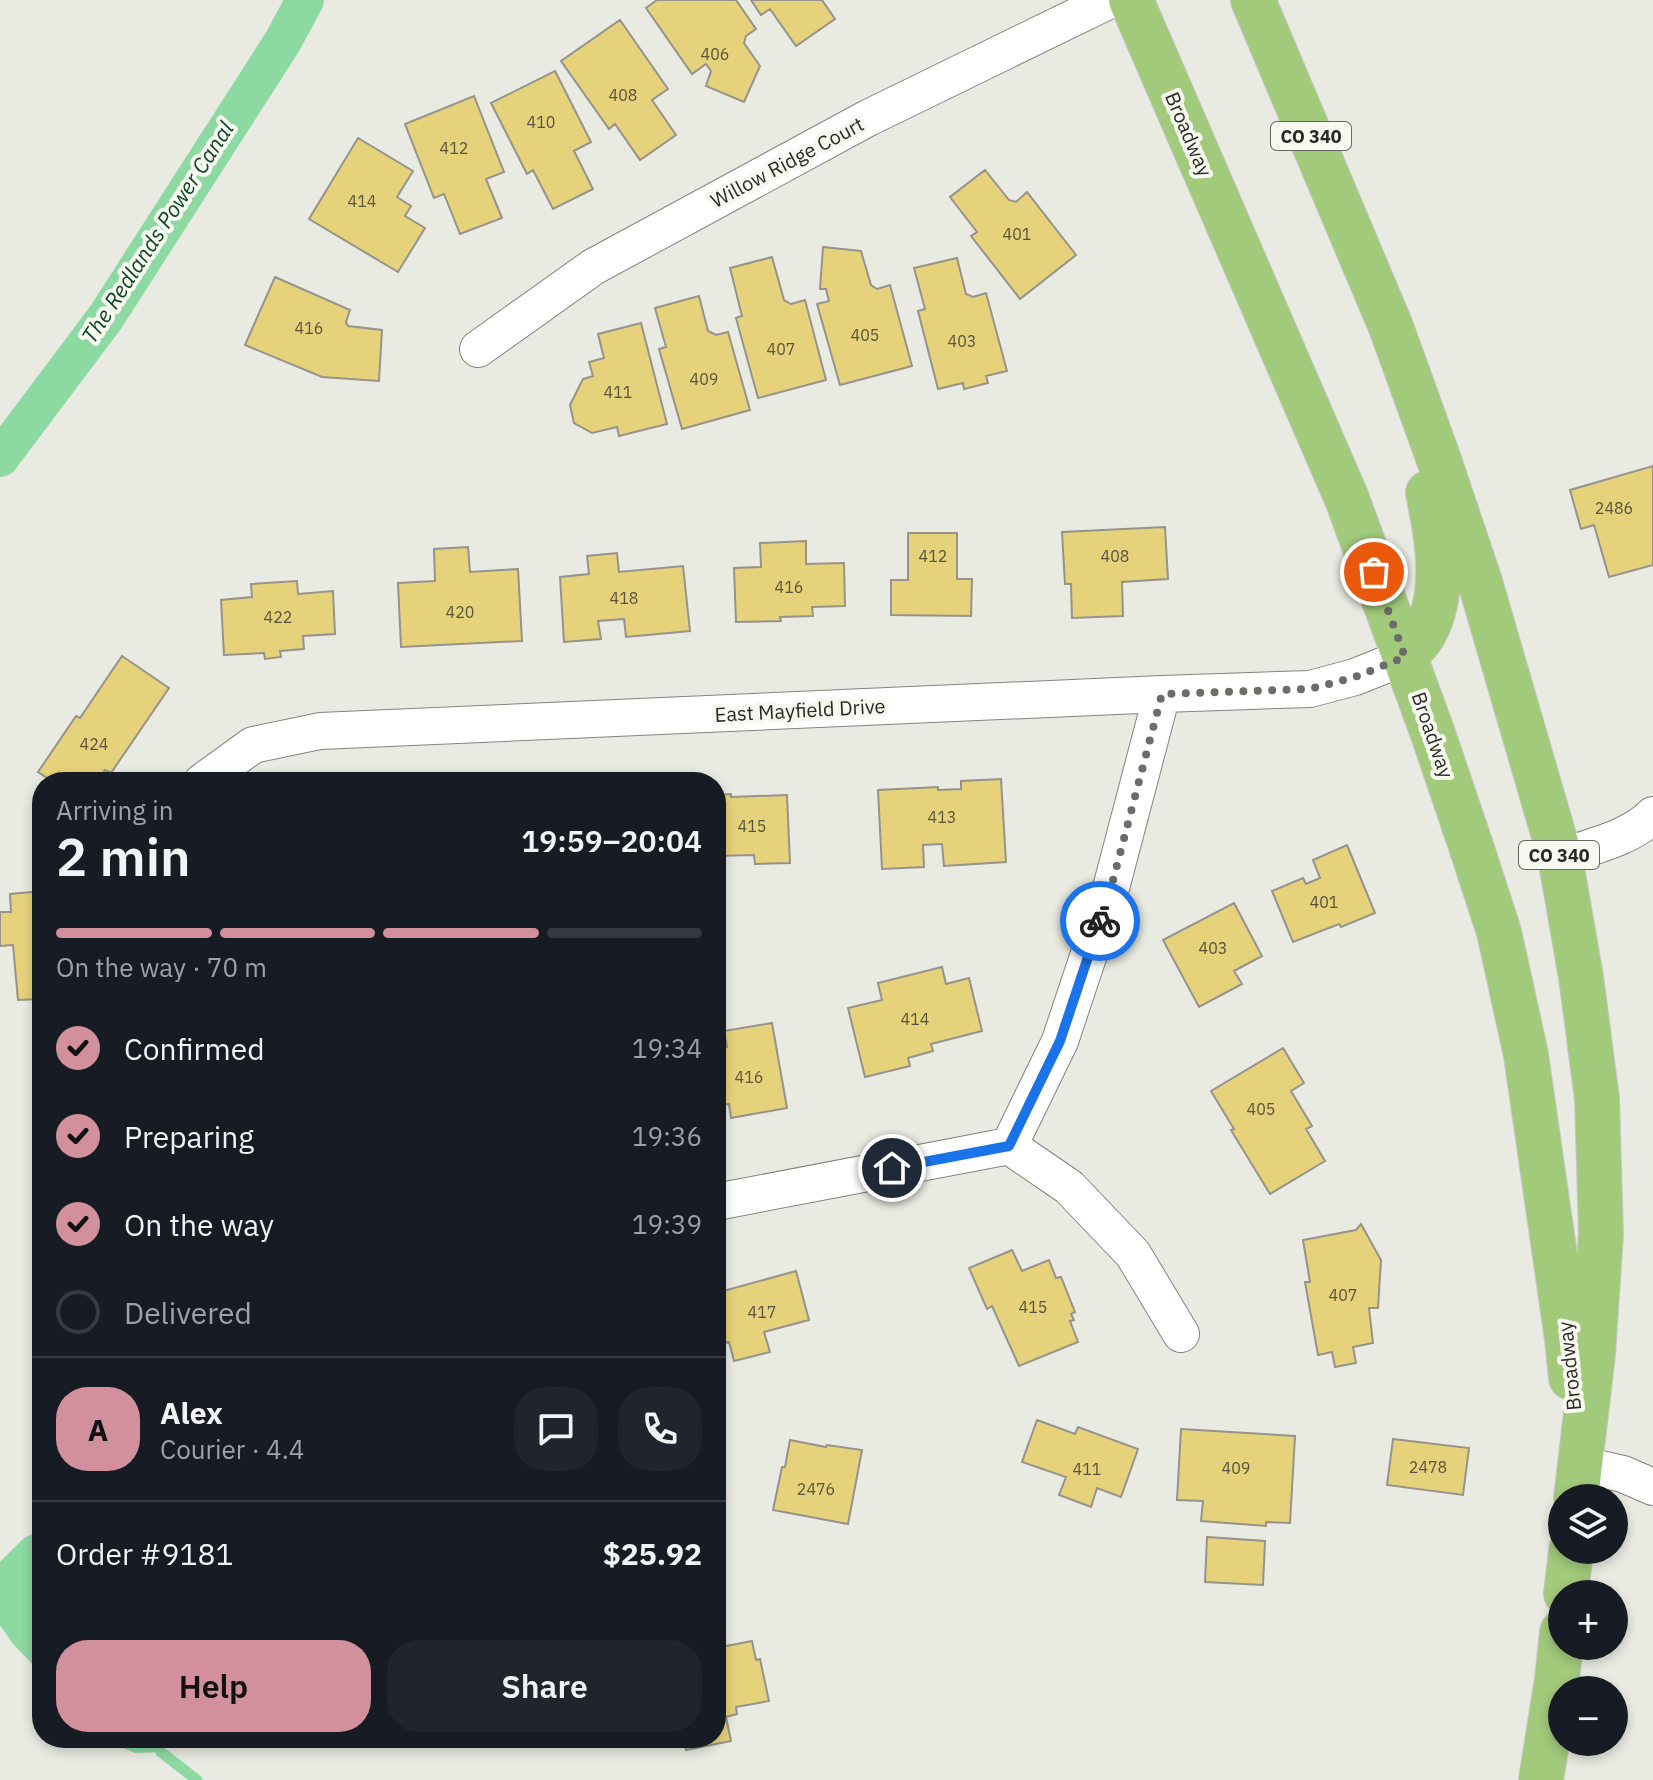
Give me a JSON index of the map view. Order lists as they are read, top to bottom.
{
  "streets": {
    "main road": ["Broadway", "CO 340"],
    "street": ["Willow Ridge Court", "East Mayfield Drive"]
  },
  "crossings": [
    ["Broadway", "East Mayfield Drive"]
  ],
  "water": ["The Redlands Power Canal"],
  "house_numbers": [
    "406",
    "408",
    "410",
    "412",
    "414",
    "401",
    "416",
    "405",
    "403",
    "407",
    "409",
    "411",
    "2486",
    "412",
    "408",
    "416",
    "418",
    "420",
    "422",
    "424",
    "413",
    "415",
    "401",
    "403",
    "414",
    "416",
    "405",
    "407",
    "415",
    "417",
    "2478",
    "409",
    "411",
    "2476"
  ],
  "page": {
    "heading": ["2 min", "Arriving in", "19:59–20:04"],
    "panel": [
      "Alex",
      "Courier · 4.4",
      "Order #9181",
      "$25.92"
    ],
    "bar": "On the way · 70 m",
    "list": [
      ["Confirmed", "19:34"],
      ["Preparing", "19:36"],
      ["On the way", "19:39"],
      "Delivered"
    ],
    "round": "A",
    "map_buttons": ["+", "−"],
    "buttons": ["Help", "Share"]
  }
}
